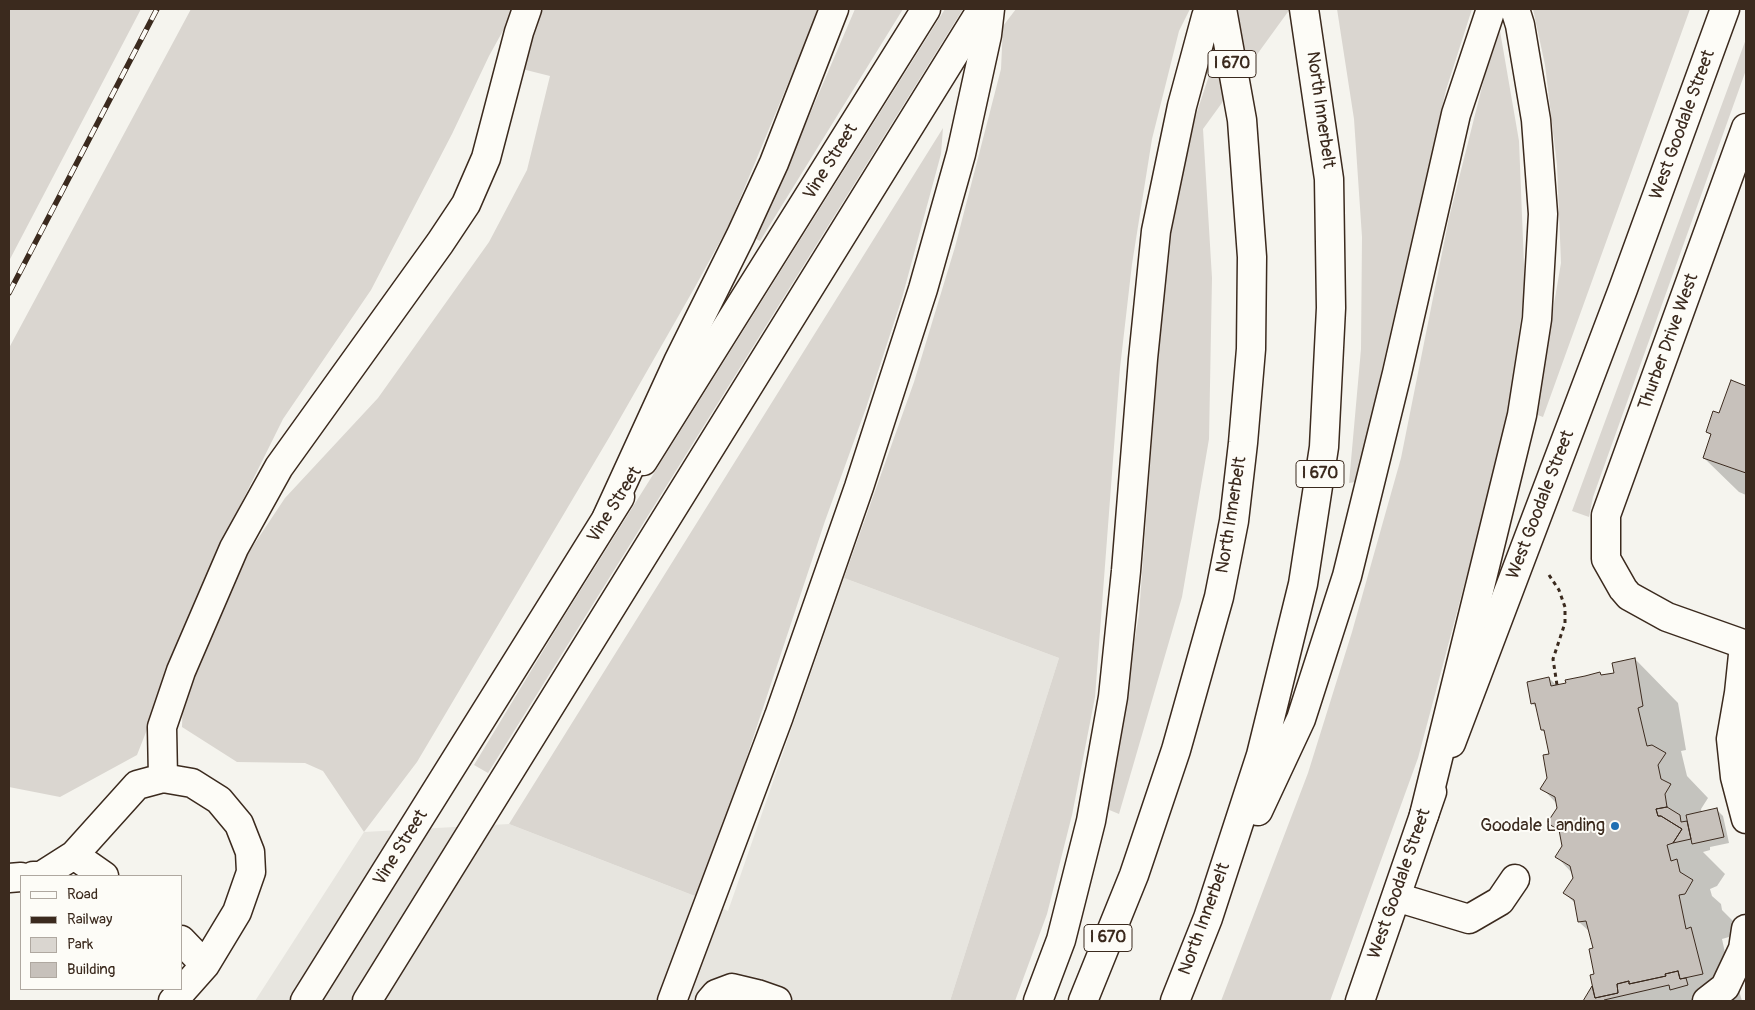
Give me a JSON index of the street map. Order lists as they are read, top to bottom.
{
  "streets": {
    "main road": [
      "I 670",
      "North Innerbelt",
      "West Goodale Street",
      "Vine Street",
      "Thurber Drive West"
    ]
  },
  "places": ["Goodale Landing"],
  "legend": [
    "Road",
    "Railway",
    "Park",
    "Building"
  ]
}
